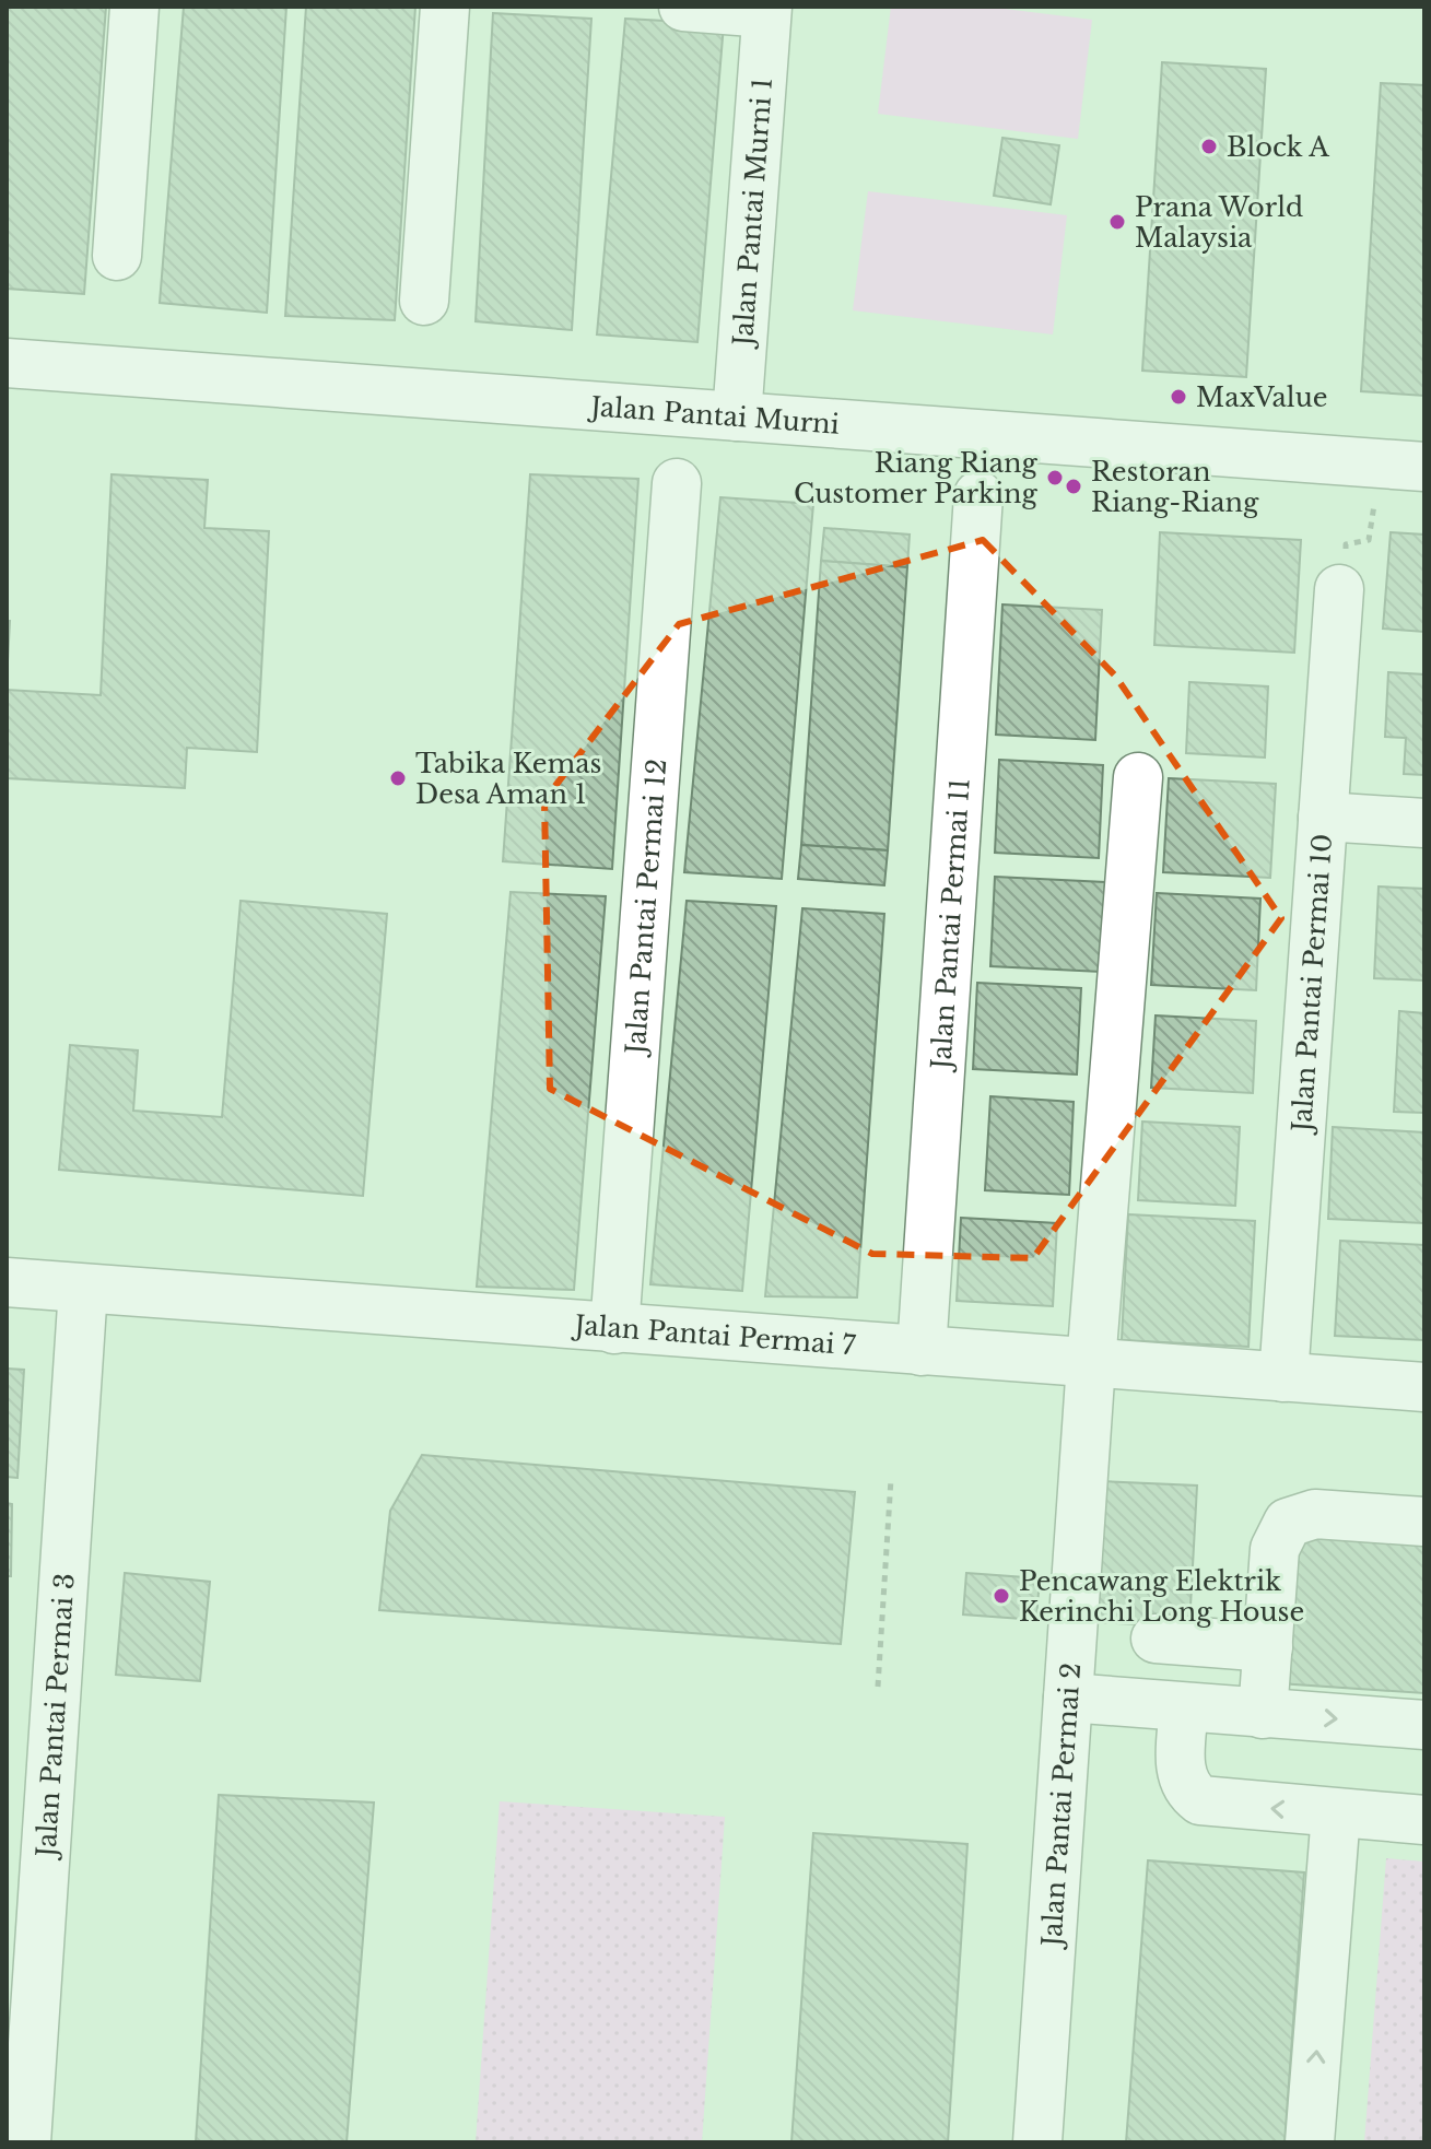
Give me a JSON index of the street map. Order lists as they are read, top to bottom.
{
  "streets": {
    "street": [
      "Jalan Pantai Murni 1",
      "Jalan Pantai Murni",
      "Jalan Pantai Permai 12",
      "Jalan Pantai Permai 11",
      "Jalan Pantai Permai 10",
      "Jalan Pantai Permai 7",
      "Jalan Pantai Permai 3",
      "Jalan Pantai Permai 2"
    ]
  },
  "crossings": [
    ["Jalan Pantai Murni 1", "Jalan Pantai Murni"],
    ["Jalan Pantai Permai 12", "Jalan Pantai Permai 7"],
    ["Jalan Pantai Permai 11", "Jalan Pantai Permai 7"],
    ["Jalan Pantai Permai 10", "Jalan Pantai Permai 7"],
    ["Jalan Pantai Permai 7", "Jalan Pantai Permai 3"],
    ["Jalan Pantai Permai 7", "Jalan Pantai Permai 2"]
  ],
  "places": [
    "Block A",
    "Prana World Malaysia",
    "MaxValue",
    "Riang Riang Customer Parking",
    "Restoran Riang-Riang",
    "Tabika Kemas Desa Aman 1",
    "Pencawang Elektrik Kerinchi Long House"
  ]
}
